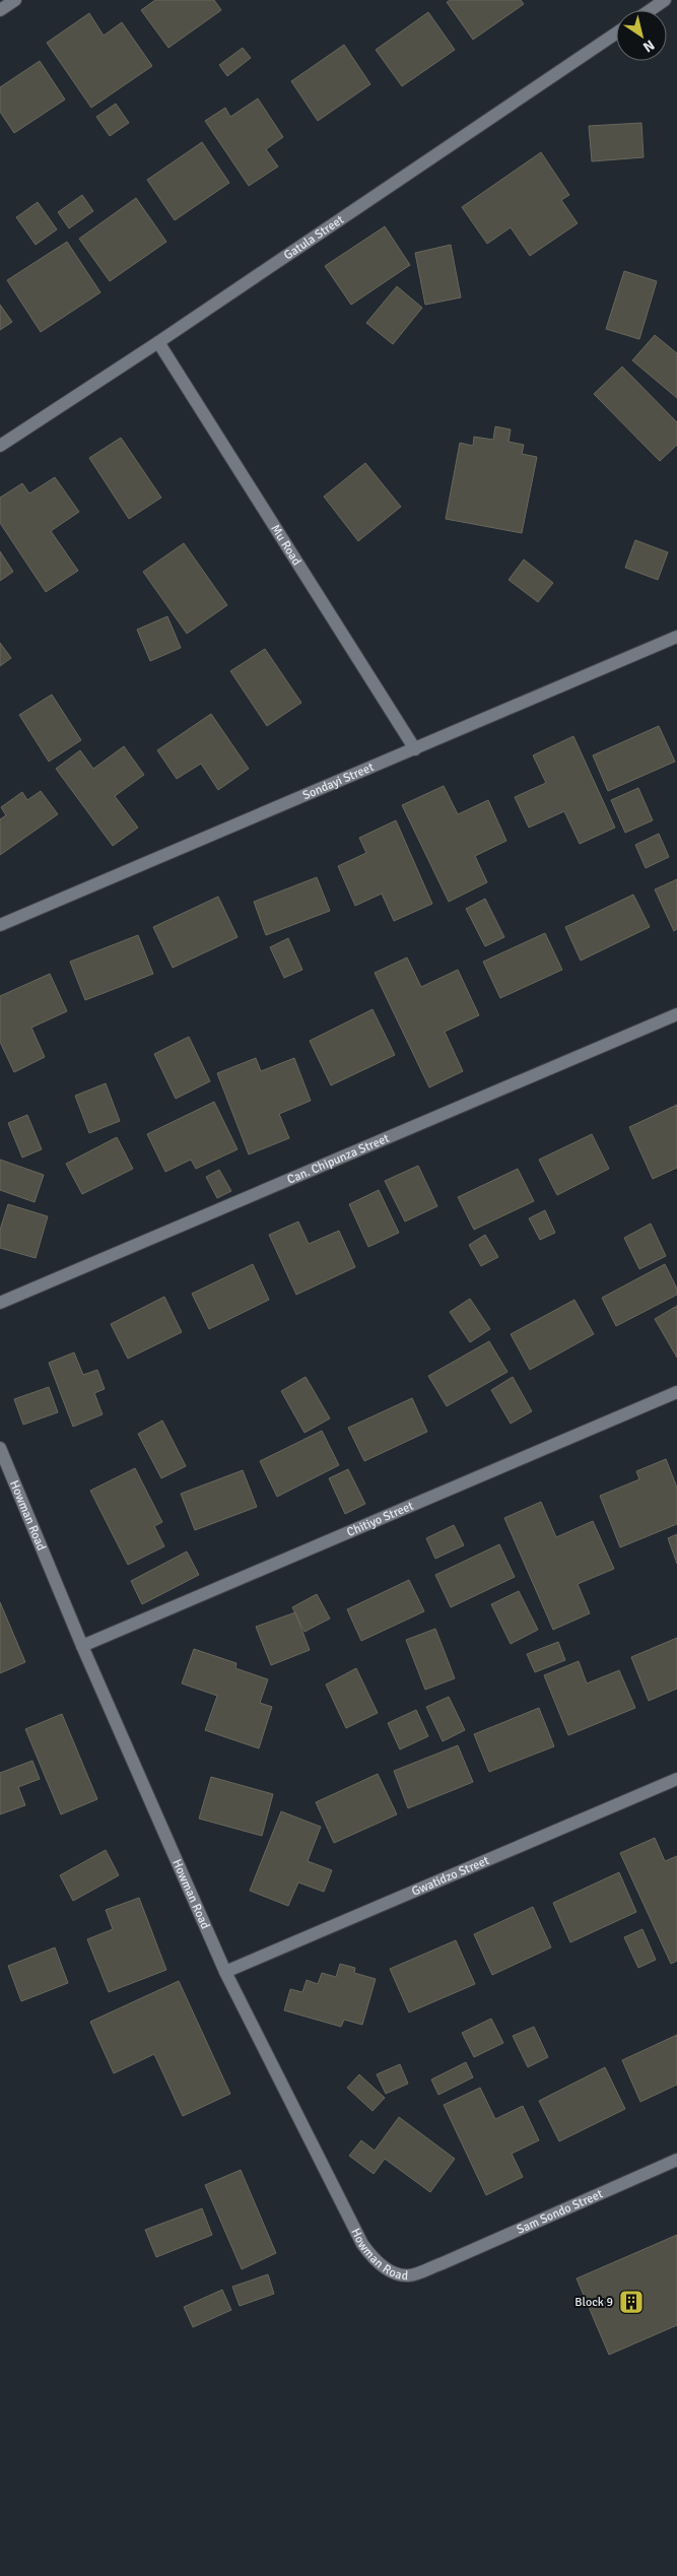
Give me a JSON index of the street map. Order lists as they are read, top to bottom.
{
  "streets": {
    "street": [
      "Gatula Street",
      "Mu Road",
      "Sondayi Street",
      "Can. Chipunza Street",
      "Howman Road",
      "Chitiyo Street",
      "Gwatidzo Street",
      "Sam Sondo Street"
    ]
  },
  "crossings": [
    ["Gatula Street", "Mu Road"],
    ["Mu Road", "Sondayi Street"],
    ["Howman Road", "Chitiyo Street"],
    ["Howman Road", "Gwatidzo Street"],
    ["Howman Road", "Sam Sondo Street"]
  ],
  "places": {
    "building": ["Block 9"]
  },
  "north": "bottom right"
}
